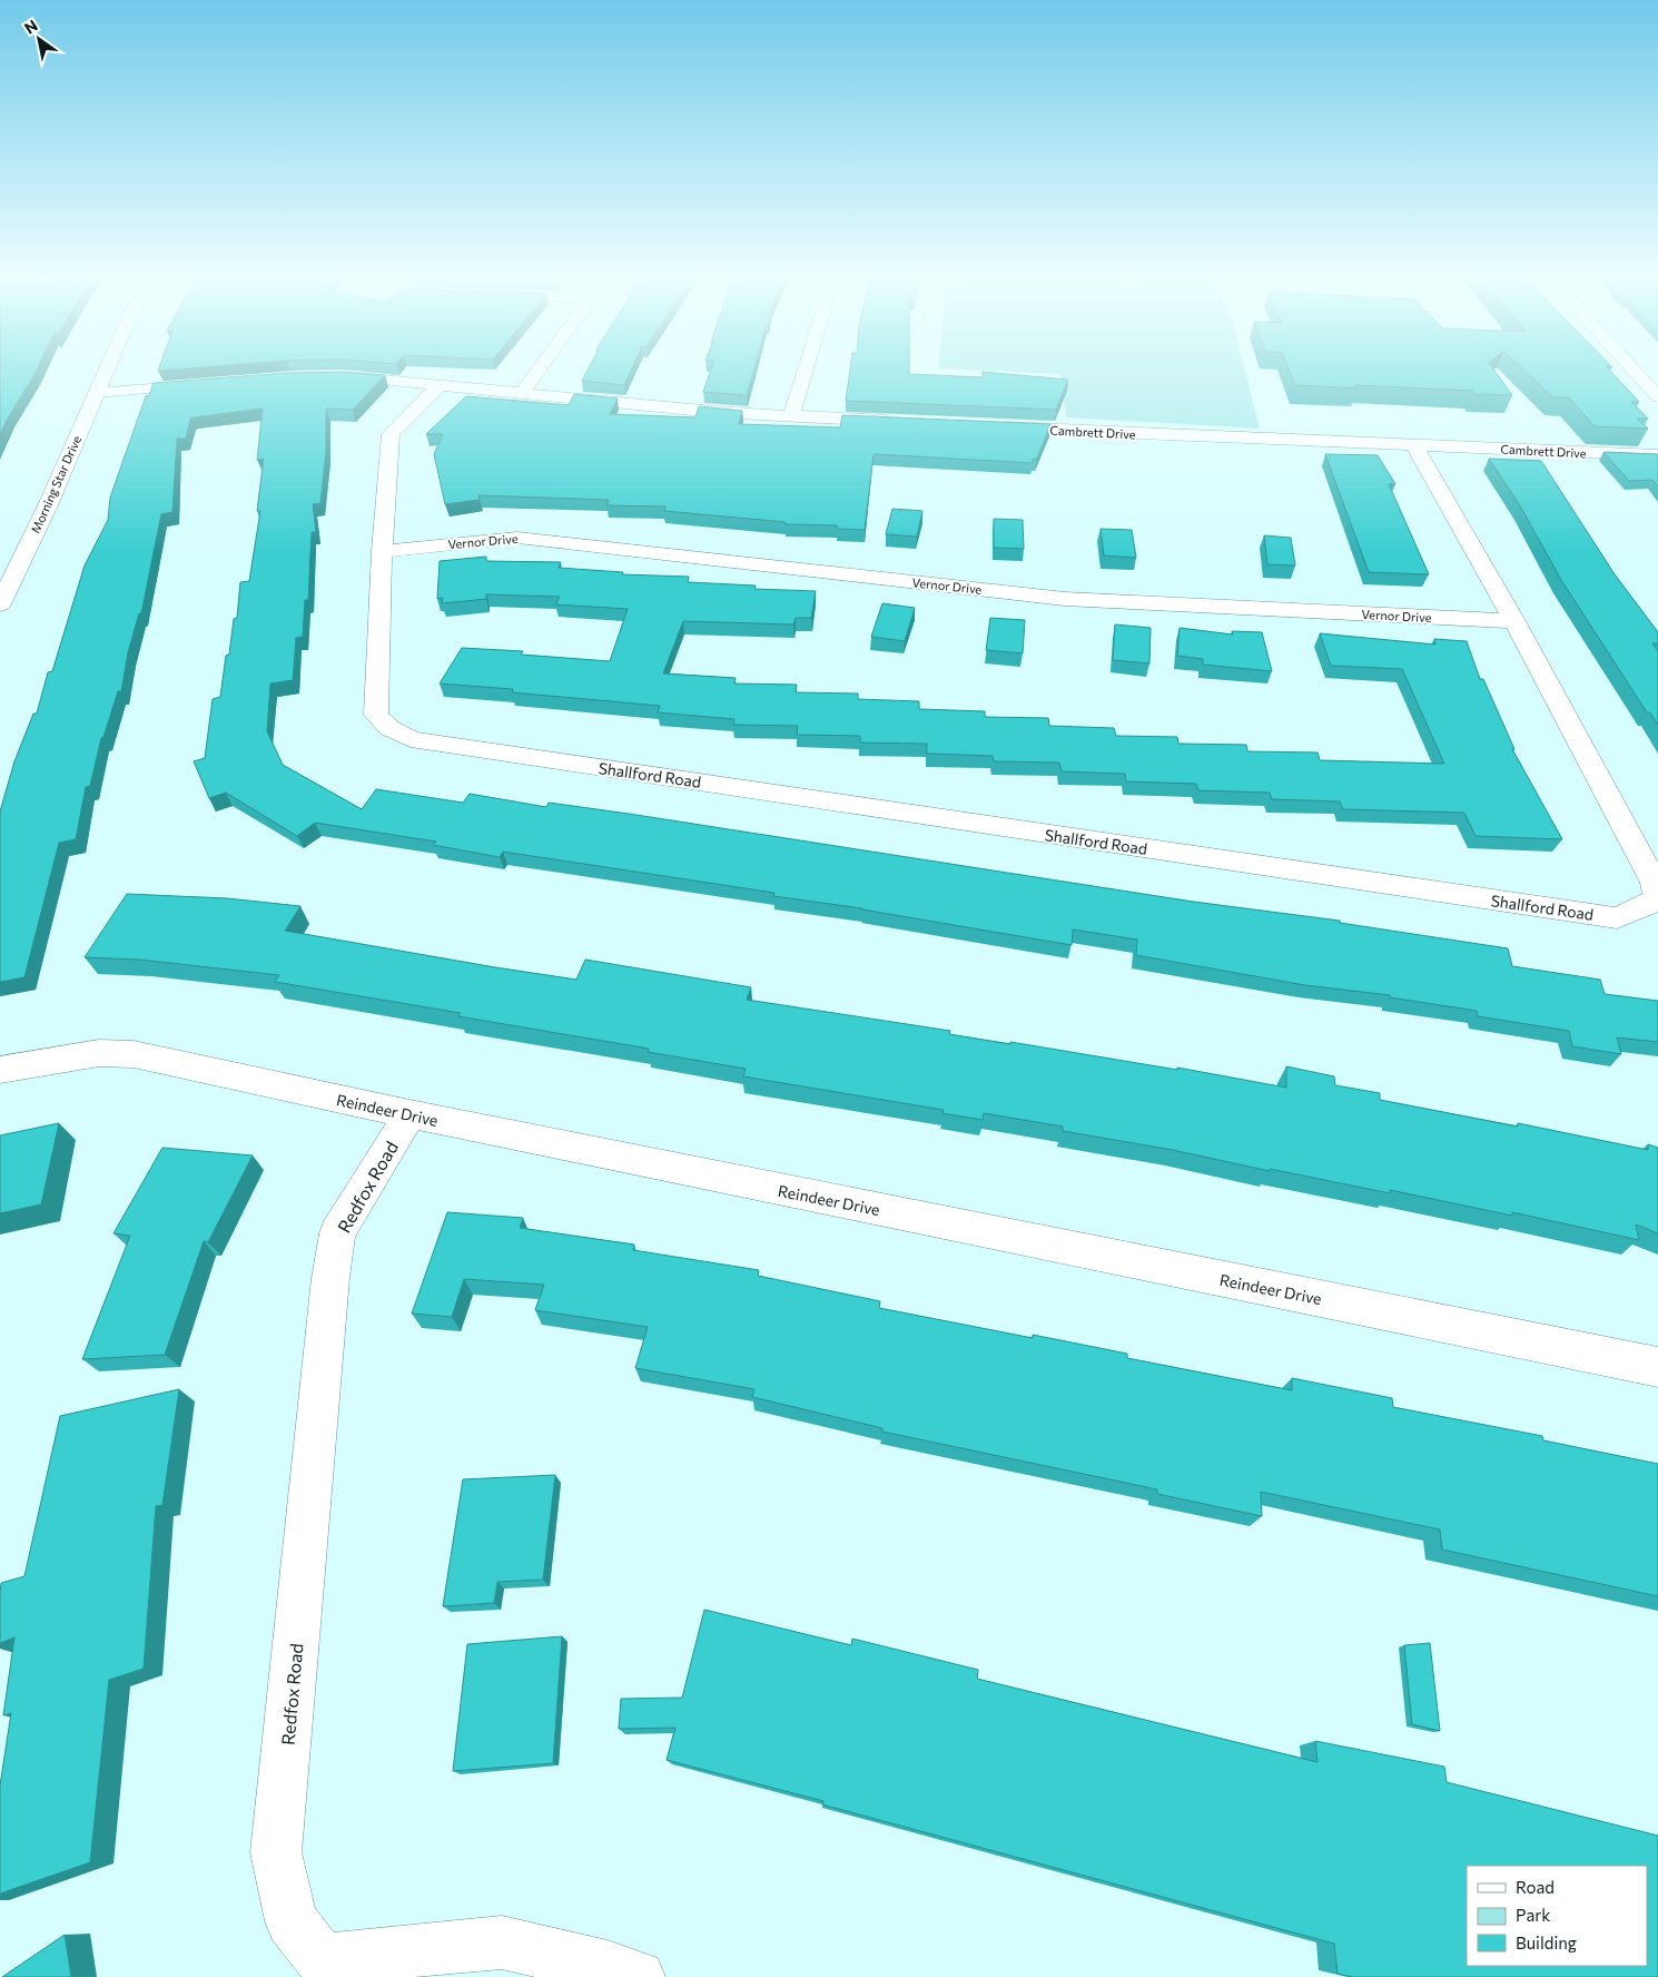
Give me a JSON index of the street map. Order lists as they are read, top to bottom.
{
  "streets": {
    "street": [
      "Cambrett Drive",
      "Morning Star Drive",
      "Vernor Drive",
      "Shallford Road",
      "Reindeer Drive",
      "Redfox Road"
    ]
  },
  "crossings": [
    ["Cambrett Drive", "Shallford Road"],
    ["Vernor Drive", "Shallford Road"],
    ["Reindeer Drive", "Redfox Road"]
  ],
  "legend": ["Road", "Park", "Building"],
  "north": "top left"
}
